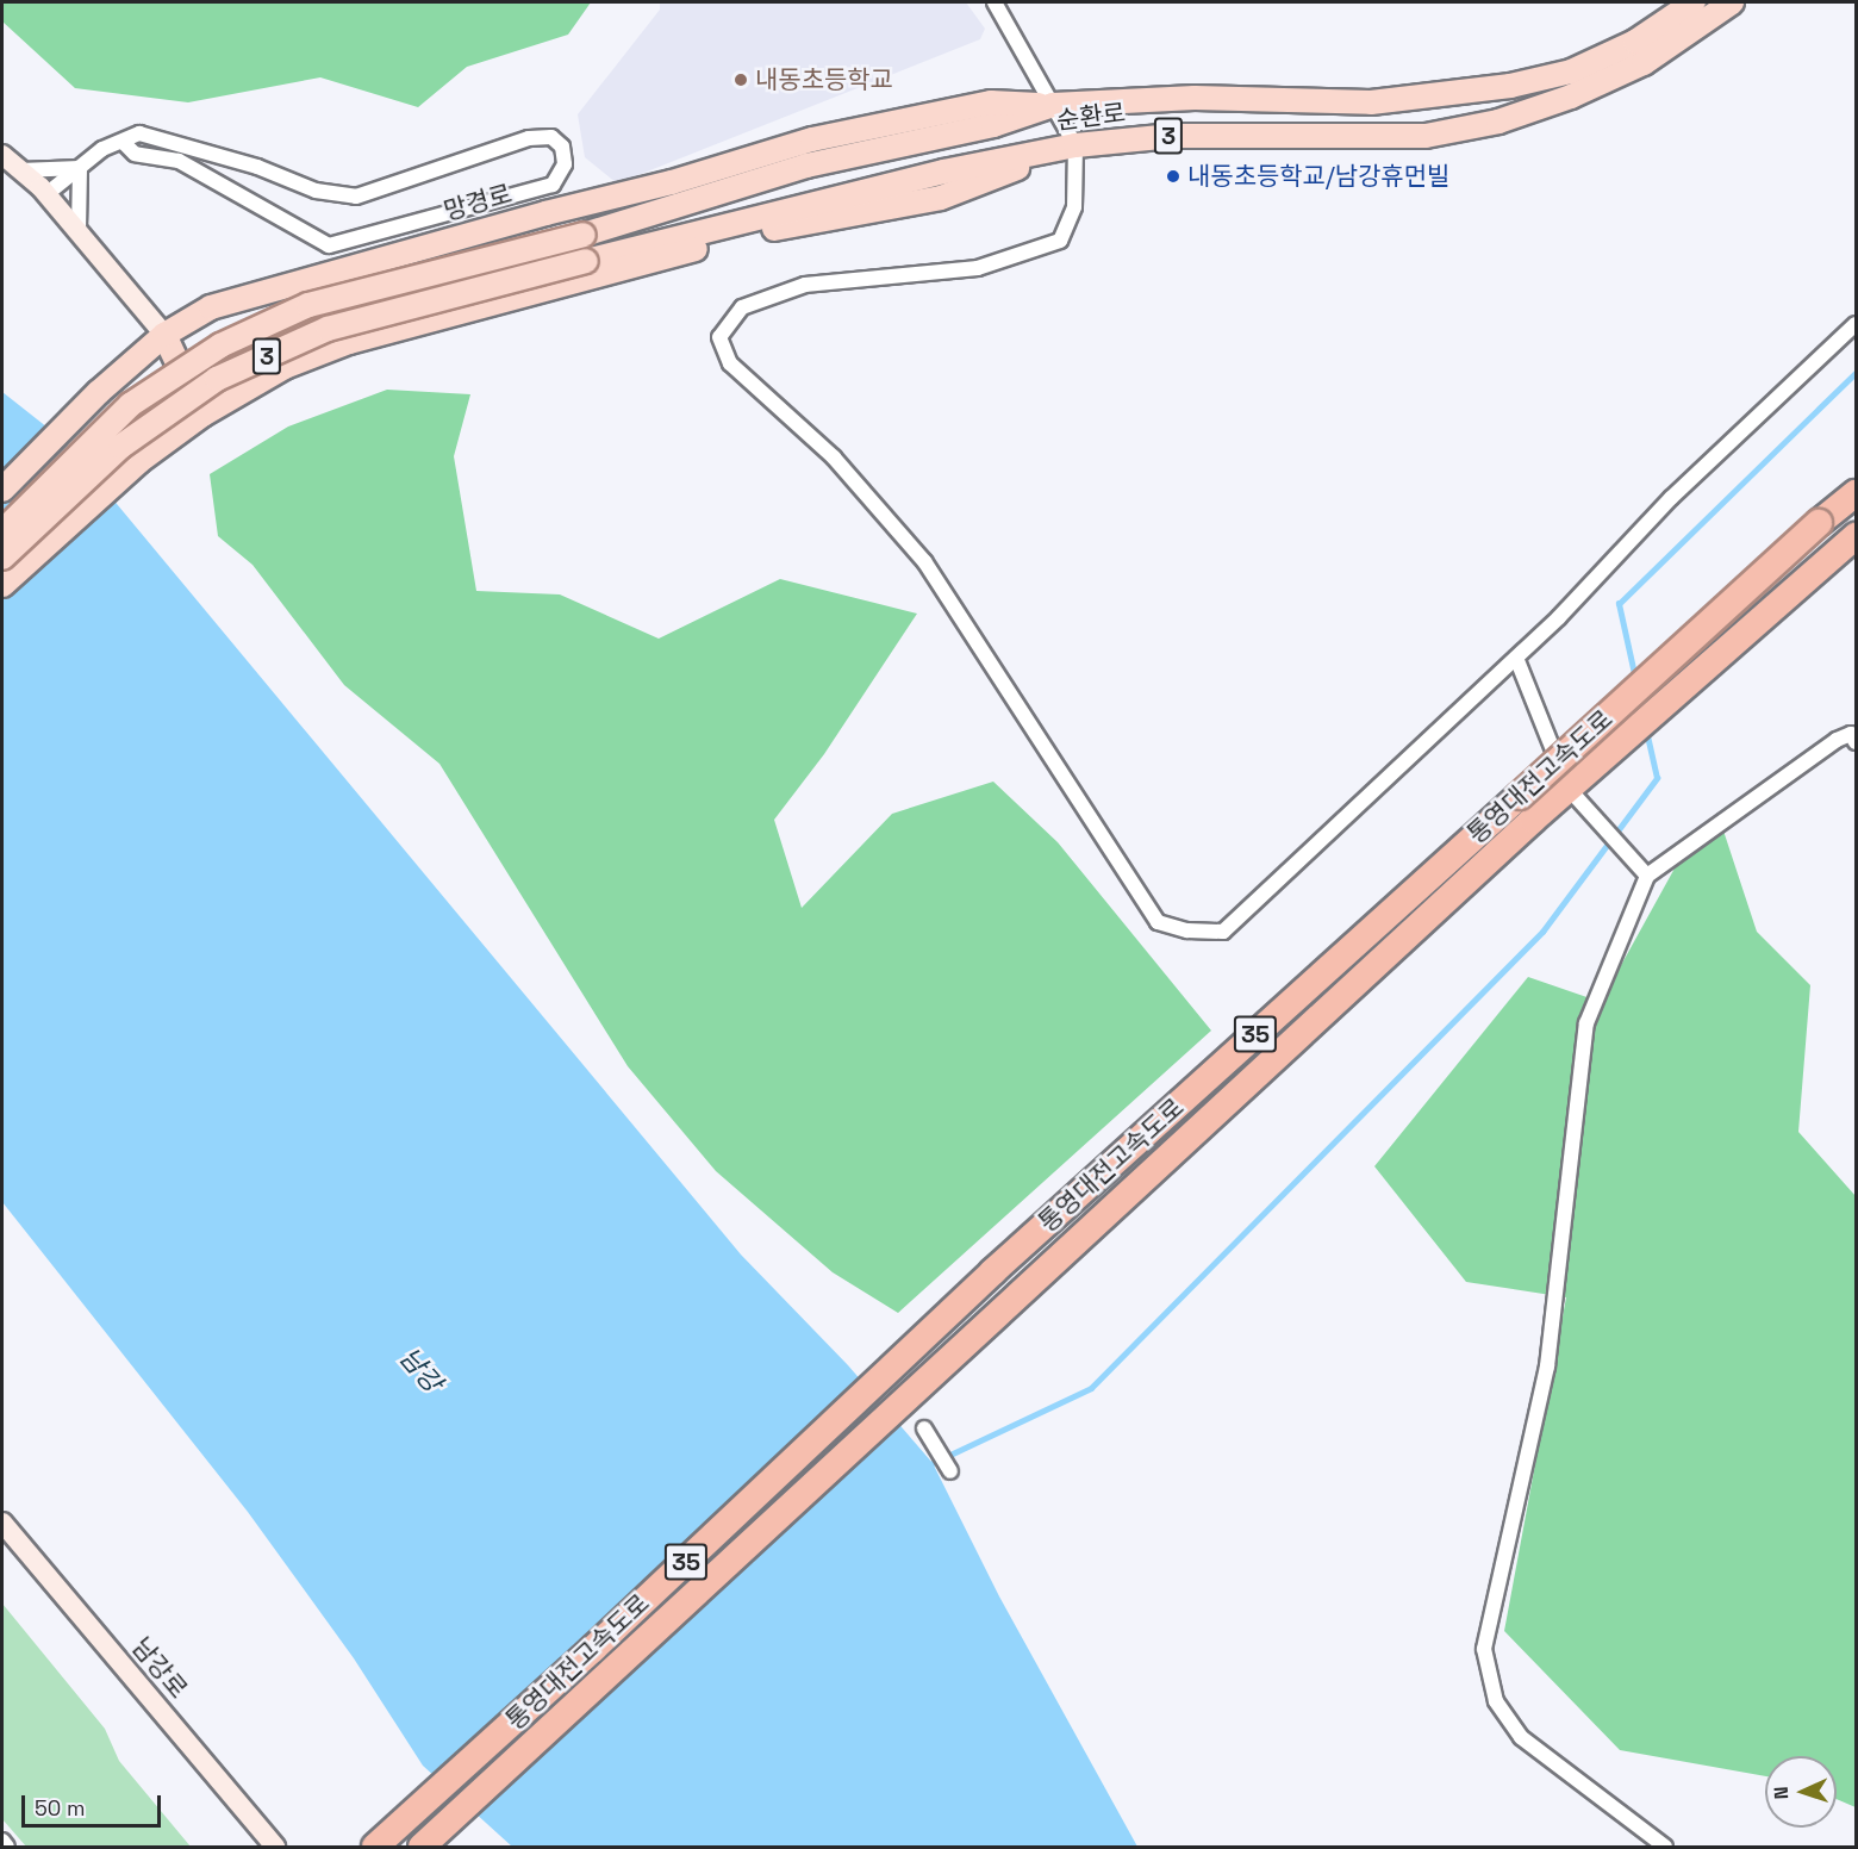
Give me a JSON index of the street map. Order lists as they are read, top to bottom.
{
  "streets": {
    "highway": ["통영대전고속도로", "35"],
    "main road": ["순환로", "3", "망경로"],
    "street": ["남강로"]
  },
  "crossings": [
    ["순환로", "망경로"]
  ],
  "water": ["남강"],
  "places": ["내동초등학교", "내동초등학교/남강휴먼빌"],
  "scale_bar": "50 m",
  "north": "left"
}
